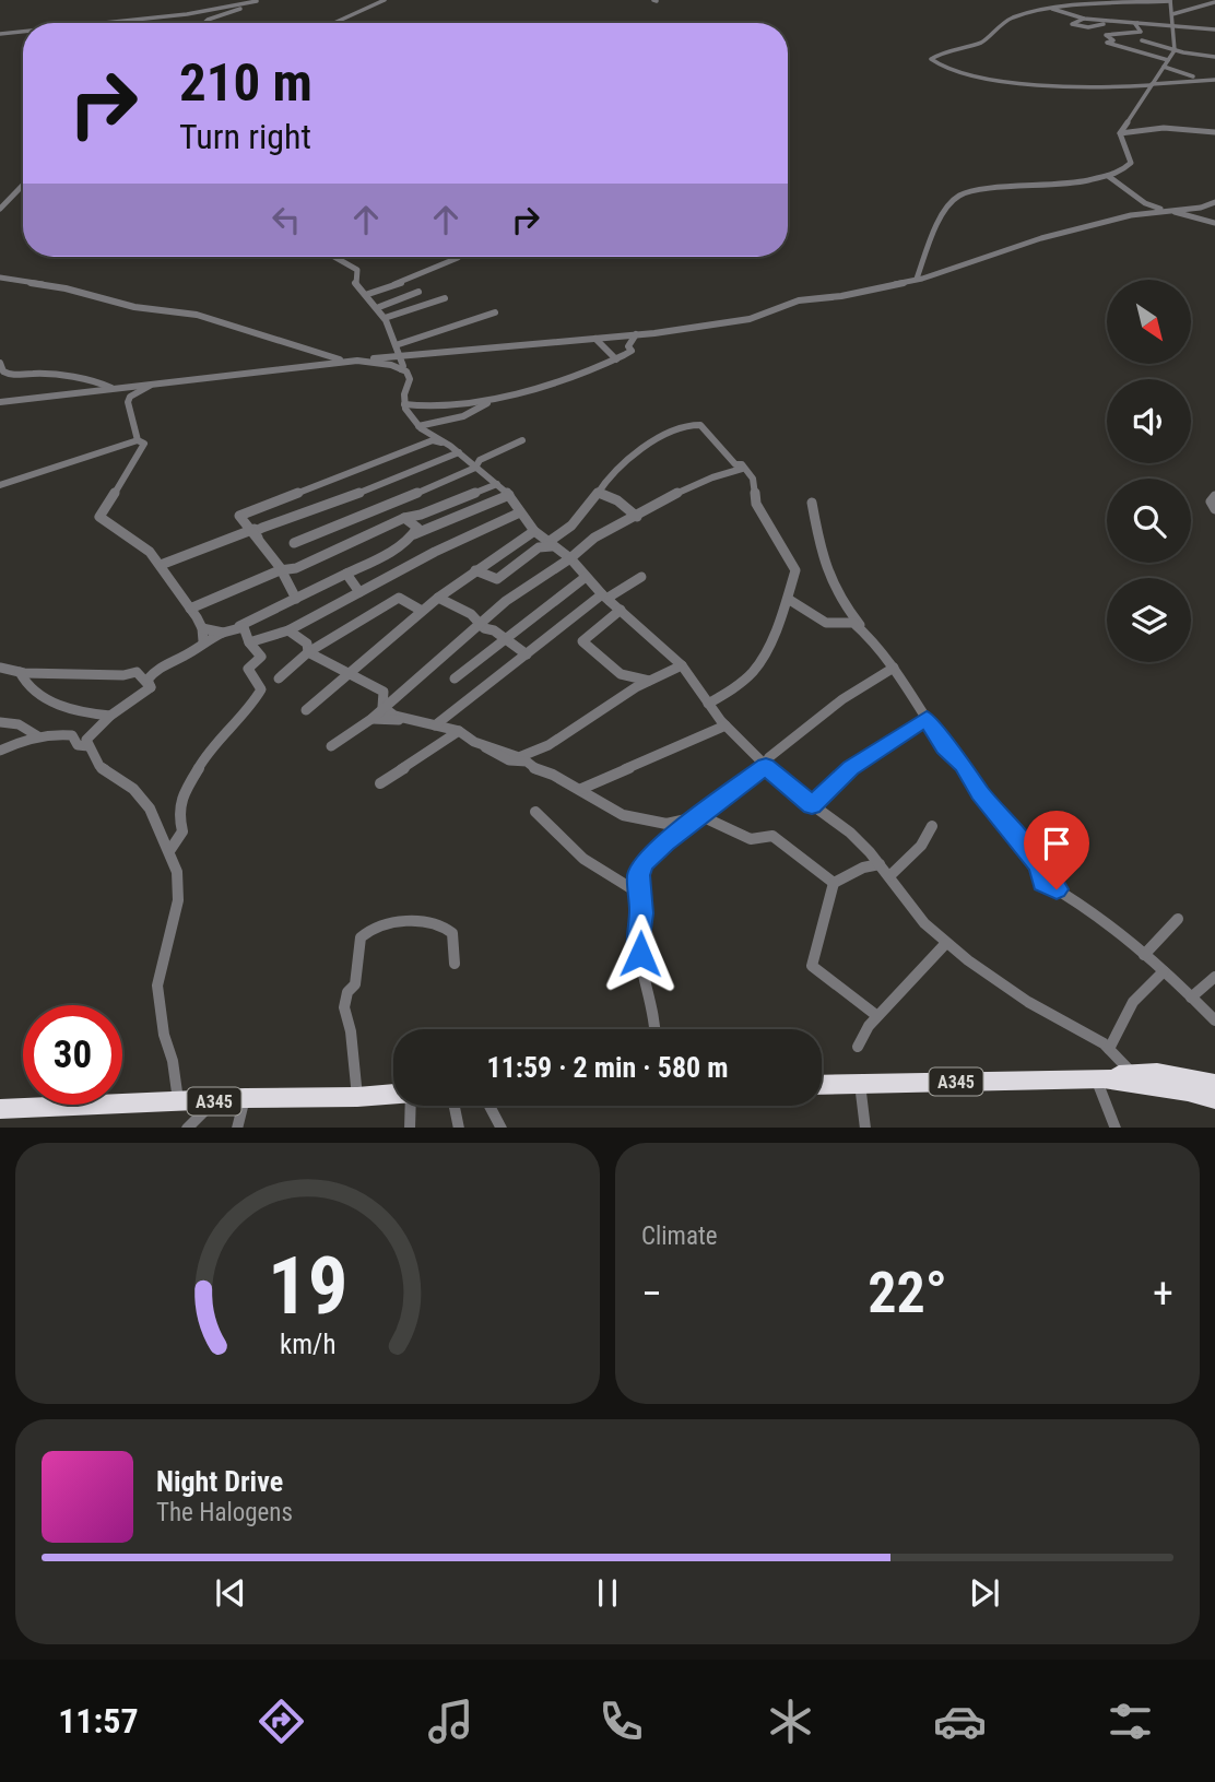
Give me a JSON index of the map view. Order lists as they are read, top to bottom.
{
  "streets": {
    "highway": ["A345"]
  },
  "north": "bottom right",
  "page": {
    "turn": ["210 m", "Turn right"],
    "limit": "30",
    "trip": "11:59 · 2 min · 580 m",
    "tile": "Climate",
    "heat": ["−", "22°", "+"],
    "song": ["Night Drive", "The Halogens"],
    "tabs": "11:57",
    "gauge": ["19", "km/h"]
  }
}
